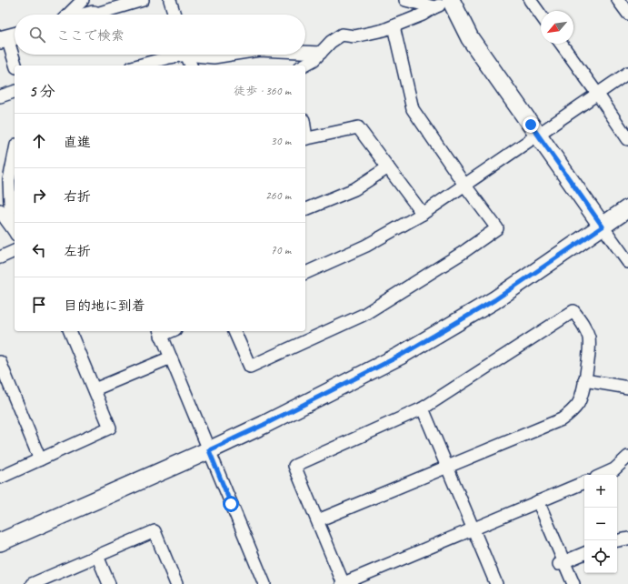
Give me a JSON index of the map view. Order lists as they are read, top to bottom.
{
  "north": "bottom left",
  "page": {
    "search": "ここで検索",
    "heading": ["5 分", "徒歩 · 360 m"],
    "list": [
      ["直進", "30 m"],
      ["右折", "260 m"],
      ["左折", "70 m"],
      "目的地に到着"
    ],
    "map_buttons": ["+", "−"]
  }
}
